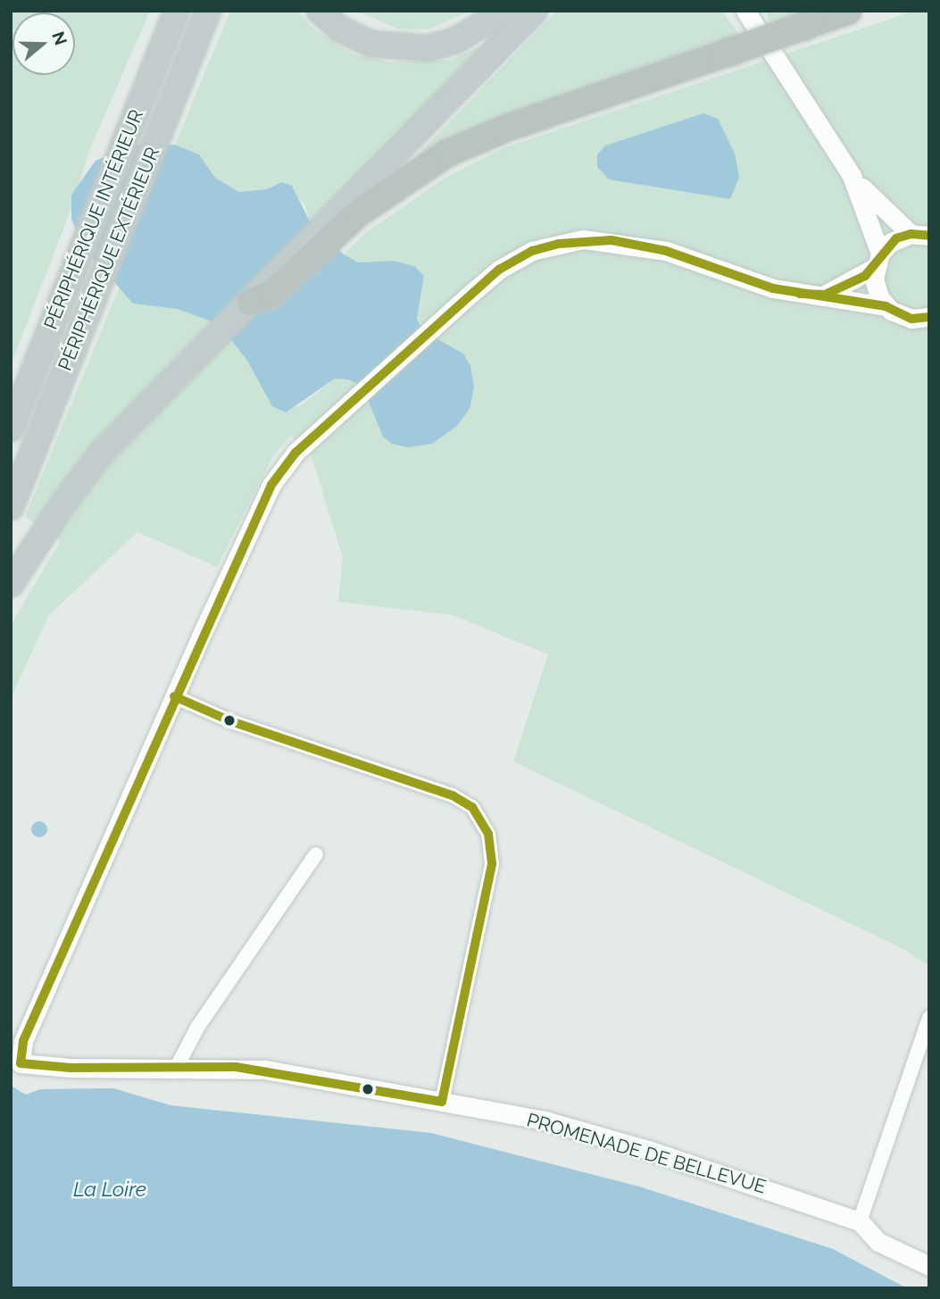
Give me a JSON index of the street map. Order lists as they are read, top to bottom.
{
  "streets": {
    "highway": ["PÉRIPHÉRIQUE INTÉRIEUR", "PÉRIPHÉRIQUE EXTÉRIEUR"],
    "street": ["PROMENADE DE BELLEVUE"]
  },
  "water": ["La Loire"],
  "north": "right"
}
